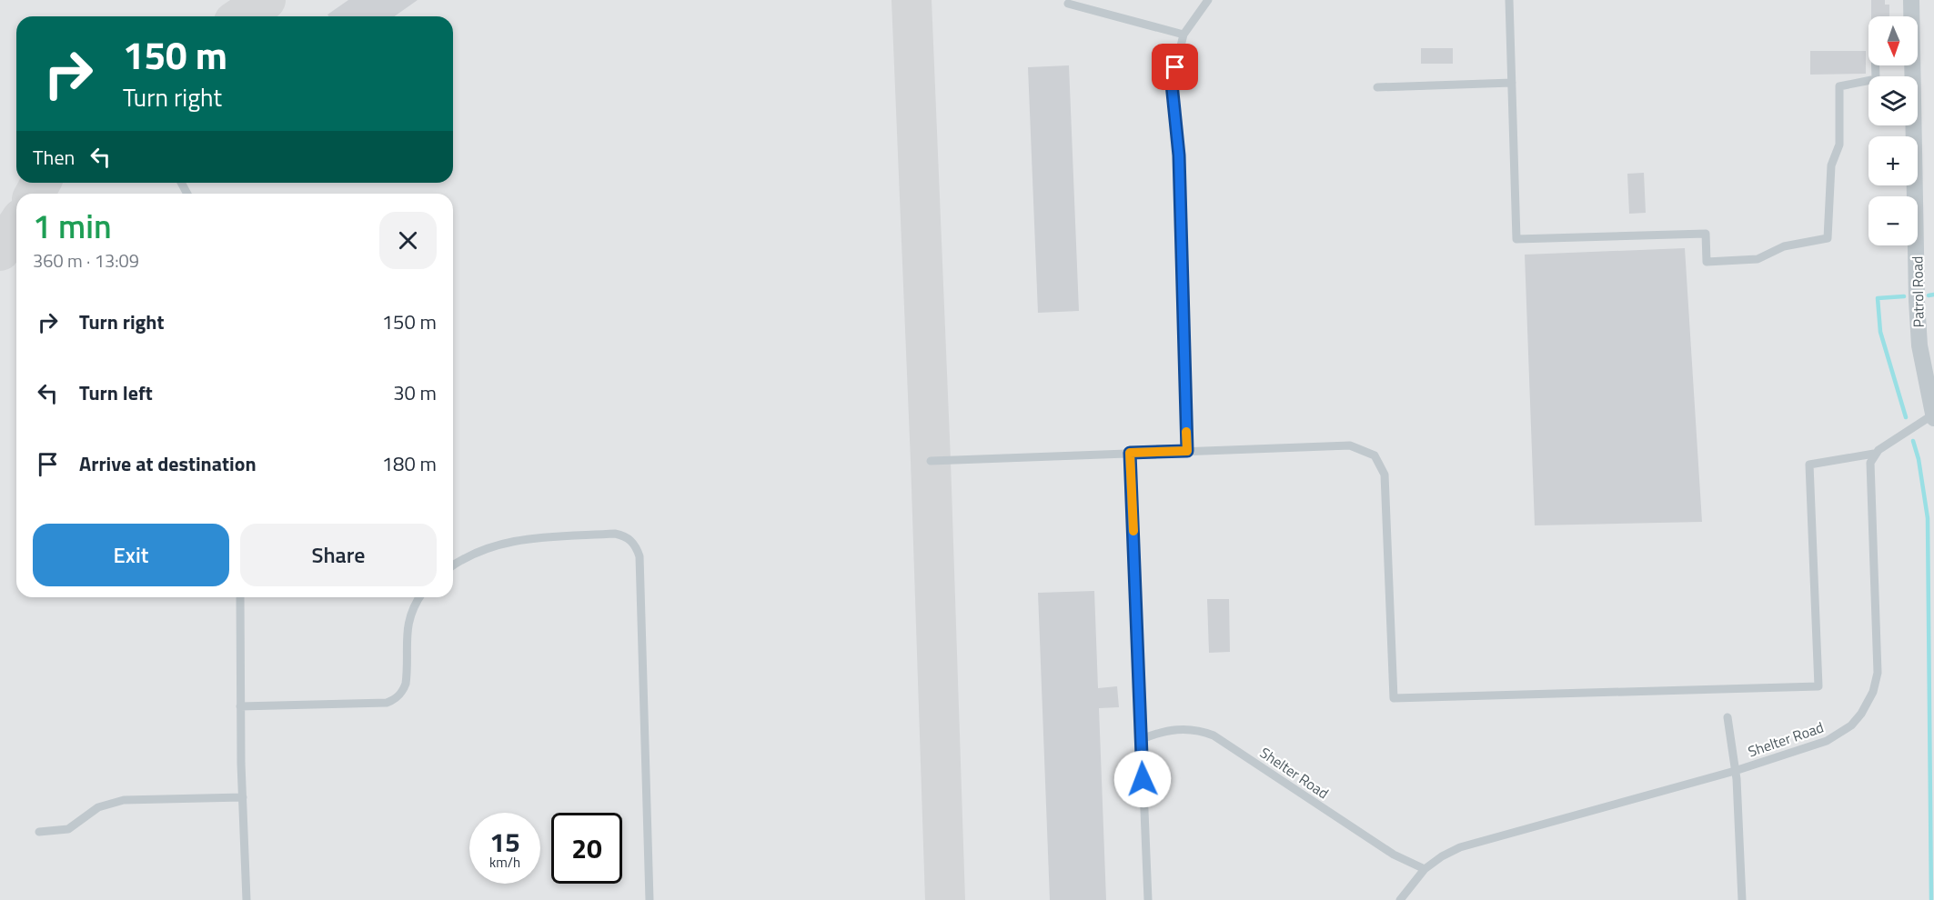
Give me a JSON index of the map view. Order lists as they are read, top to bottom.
{
  "streets": {
    "street": ["Patrol Road"],
    "lane": ["Shelter Road"]
  },
  "north": "bottom",
  "page": {
    "map_buttons": ["+", "−"],
    "turn": ["150 m", "Turn right"],
    "then": "Then",
    "heading": ["1 min", "360 m · 13:09"],
    "list": [
      {
        "name": "Turn right",
        "value": "150 m"
      },
      {
        "name": "Turn left",
        "value": "30 m"
      },
      {
        "name": "Arrive at destination",
        "value": "180 m"
      }
    ],
    "buttons": ["Exit", "Share"],
    "speed": "15 km/h",
    "limit": "20"
  }
}
